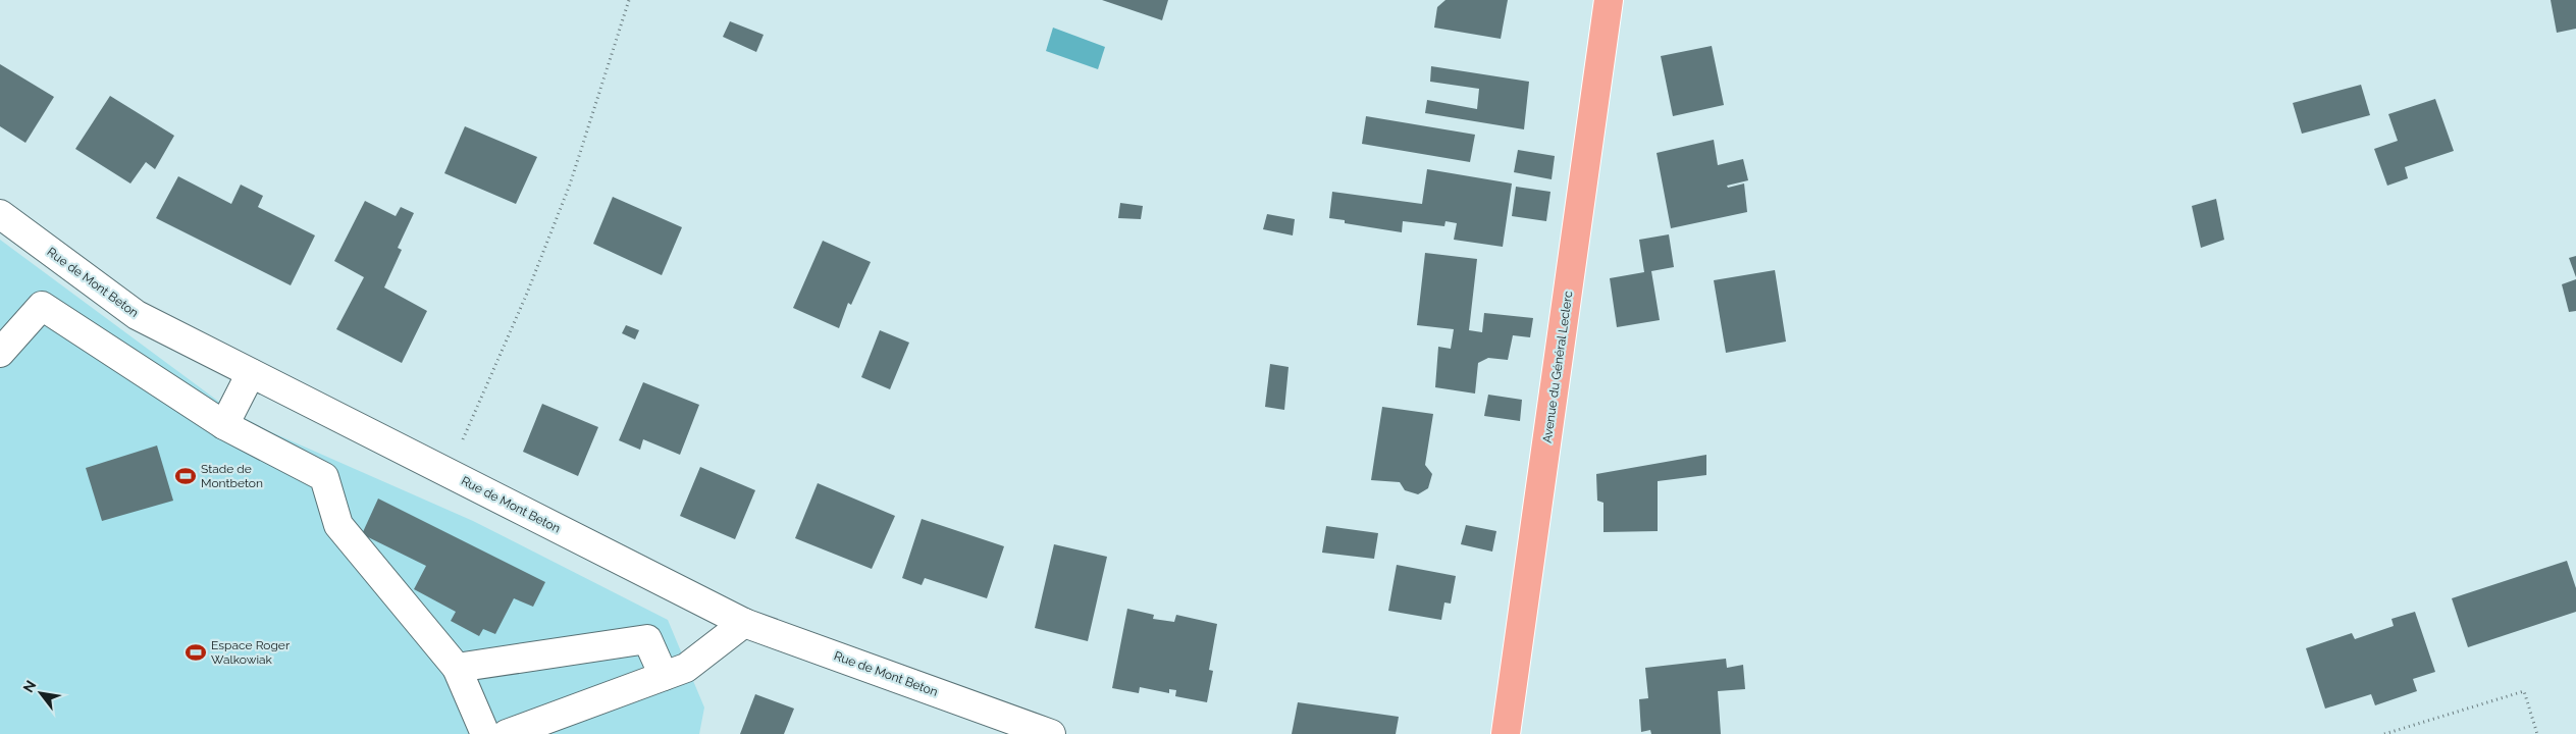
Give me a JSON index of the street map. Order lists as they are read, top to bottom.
{
  "streets": {
    "main road": ["Avenue du Général Leclerc"],
    "street": ["Rue de Mont Beton"]
  },
  "places": {
    "sports": ["Stade de Montbeton", "Espace Roger Walkowiak"]
  },
  "north": "top left"
}
